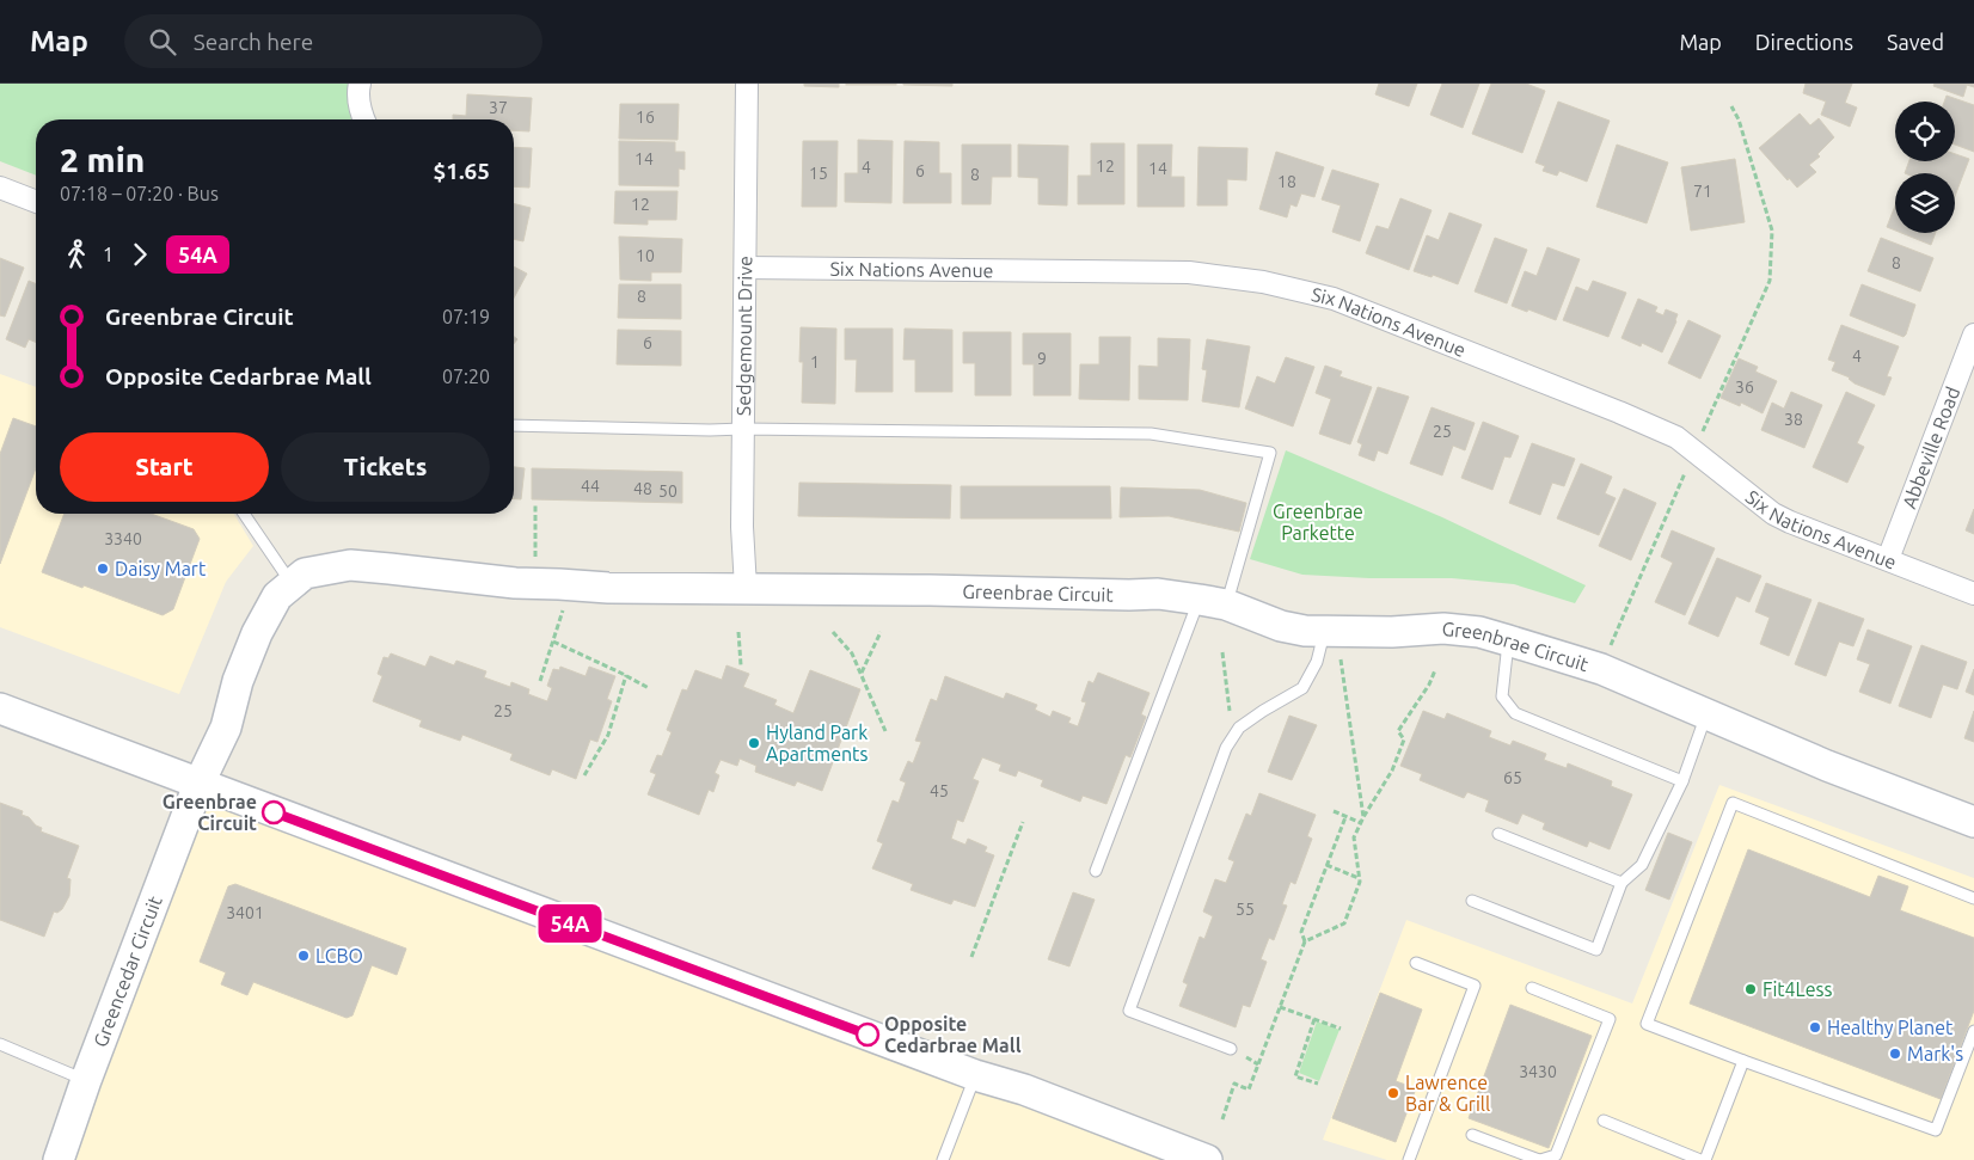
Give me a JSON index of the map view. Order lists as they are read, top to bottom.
{
  "streets": {
    "street": [
      "Six Nations Avenue",
      "Sedgemount Drive",
      "Abbeville Road",
      "Greenbrae Circuit",
      "Greencedar Circuit"
    ]
  },
  "crossings": [
    ["Six Nations Avenue", "Sedgemount Drive"],
    ["Six Nations Avenue", "Abbeville Road"],
    ["Sedgemount Drive", "Greenbrae Circuit"],
    ["Greenbrae Circuit", "Greencedar Circuit"]
  ],
  "parks": ["Greenbrae Parkette"],
  "places": [
    "Daisy Mart",
    "Hyland Park Apartments",
    "Greenbrae Circuit",
    "LCBO",
    "Fit4Less",
    "Healthy Planet",
    "Opposite Cedarbrae Mall",
    "Mark's",
    "Lawrence Bar & Grill"
  ],
  "lines": ["bus line 54A"],
  "house_numbers": [
    "37",
    "16",
    "14",
    "12",
    "4",
    "14",
    "6",
    "15",
    "8",
    "18",
    "71",
    "12",
    "10",
    "8",
    "8",
    "6",
    "4",
    "9",
    "1",
    "36",
    "38",
    "25",
    "44",
    "48",
    "50",
    "3340",
    "25",
    "65",
    "45",
    "55",
    "3401",
    "3430"
  ],
  "page": {
    "header": "Map",
    "search": "Search here",
    "nav": ["Map", "Directions", "Saved"],
    "on_map": "54A",
    "heading": ["2 min", "07:18 – 07:20 · Bus", "$1.65"],
    "legs": ["1", "54A"],
    "list": [
      {
        "name": "Greenbrae Circuit",
        "value": "07:19"
      },
      {
        "name": "Opposite Cedarbrae Mall",
        "value": "07:20"
      }
    ],
    "buttons": ["Start", "Tickets"]
  }
}
